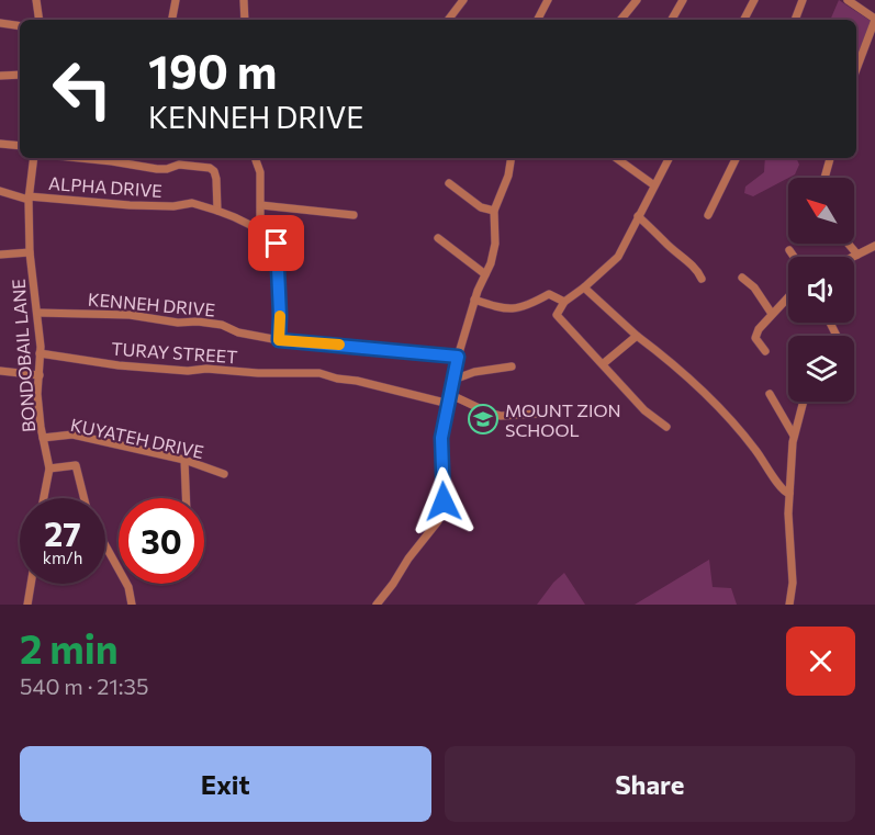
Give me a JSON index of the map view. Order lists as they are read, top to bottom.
{
  "streets": {
    "street": [
      "ALPHA DRIVE",
      "KENNEH DRIVE",
      "TURAY STREET",
      "BONDOBAIL LANE",
      "KUYATEH DRIVE"
    ]
  },
  "crossings": [
    ["ALPHA DRIVE", "BONDOBAIL LANE"],
    ["KENNEH DRIVE", "BONDOBAIL LANE"],
    ["TURAY STREET", "BONDOBAIL LANE"],
    ["BONDOBAIL LANE", "KUYATEH DRIVE"]
  ],
  "places": {
    "school or university": ["MOUNT ZION SCHOOL"]
  },
  "north": "top left",
  "page": {
    "turn": ["190 m", "KENNEH DRIVE"],
    "speed": "27 km/h",
    "limit": "30",
    "heading": ["2 min", "540 m · 21:35"],
    "buttons": ["Exit", "Share"]
  }
}
